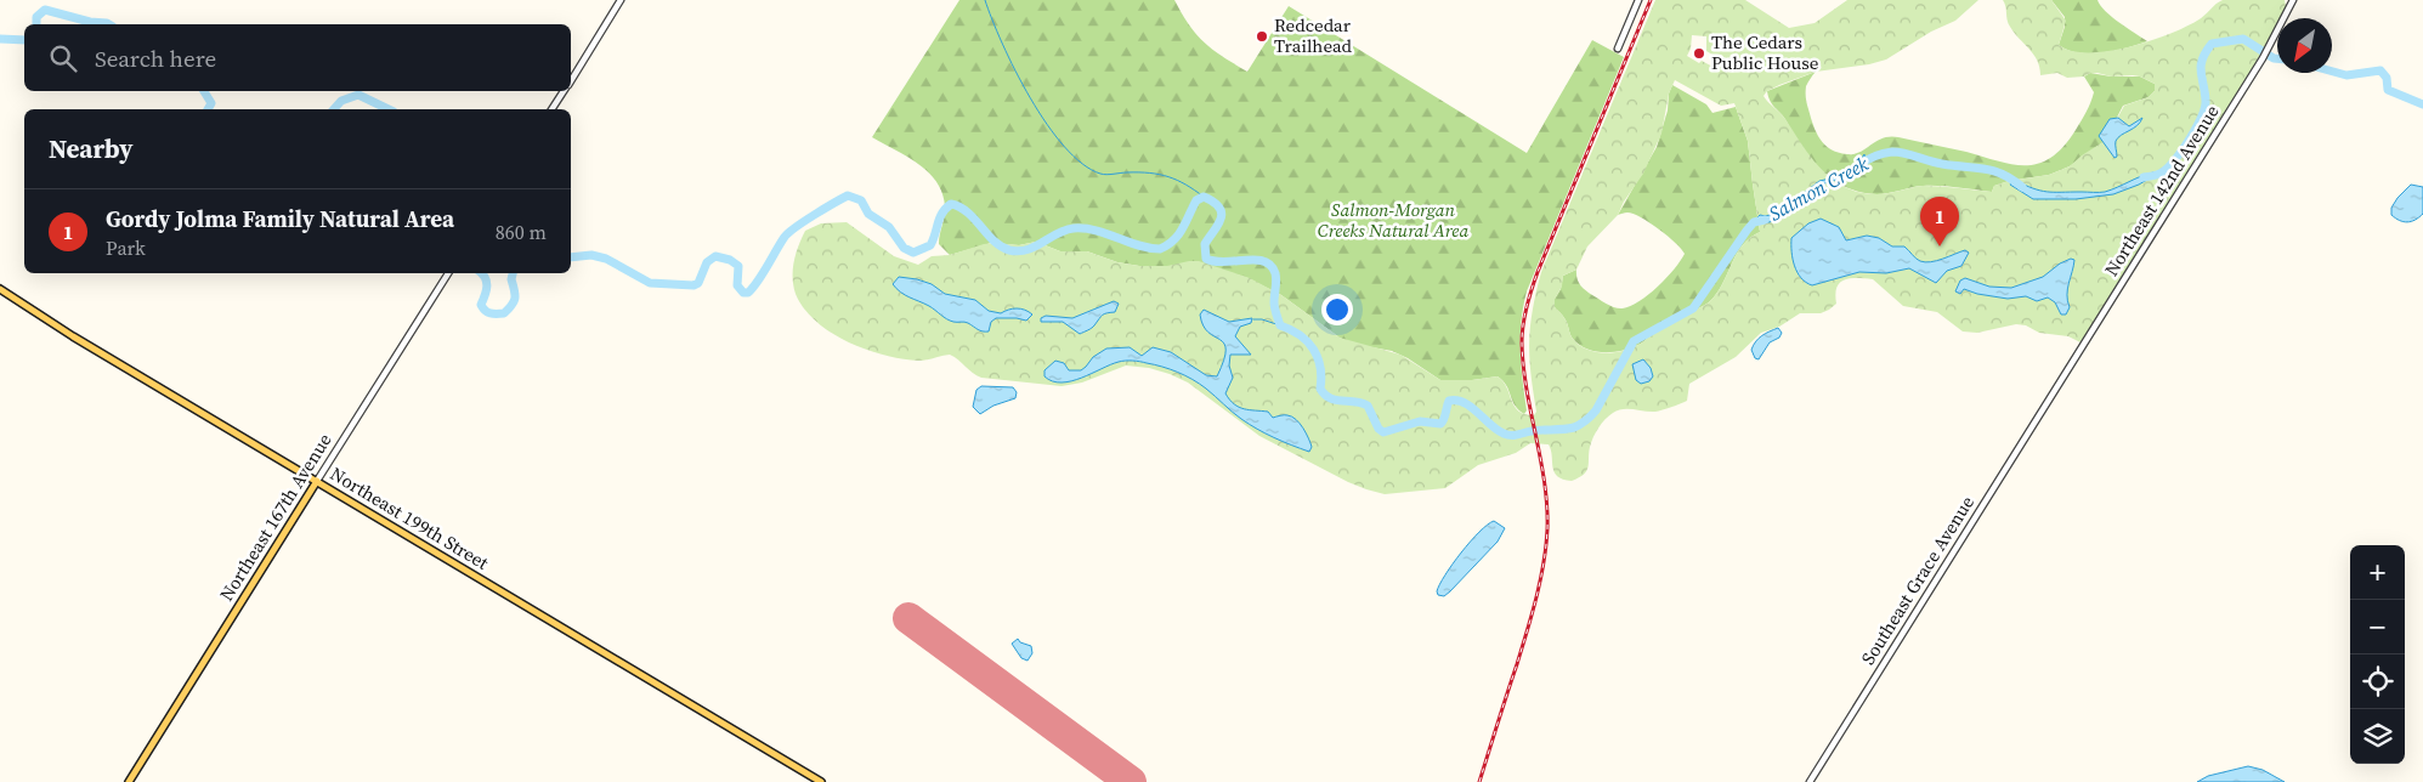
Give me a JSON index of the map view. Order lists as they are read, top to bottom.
{
  "streets": {
    "main road": ["Northeast 167th Avenue", "Northeast 199th Street"],
    "street": ["Northeast 142nd Avenue", "Southeast Grace Avenue"]
  },
  "crossings": [
    ["Northeast 142nd Avenue", "Southeast Grace Avenue"],
    ["Northeast 167th Avenue", "Northeast 199th Street"]
  ],
  "water": ["Salmon Creek"],
  "parks": ["Salmon-Morgan Creeks Natural Area"],
  "places": ["Redcedar Trailhead", "The Cedars Public House"],
  "north": "bottom left",
  "page": {
    "search": "Search here",
    "heading": "Nearby",
    "list": [
      {
        "mark": "1",
        "name": "Gordy Jolma Family Natural Area",
        "note": "Park",
        "value": "860 m"
      }
    ],
    "pins": "1",
    "map_buttons": ["+", "−"]
  }
}
